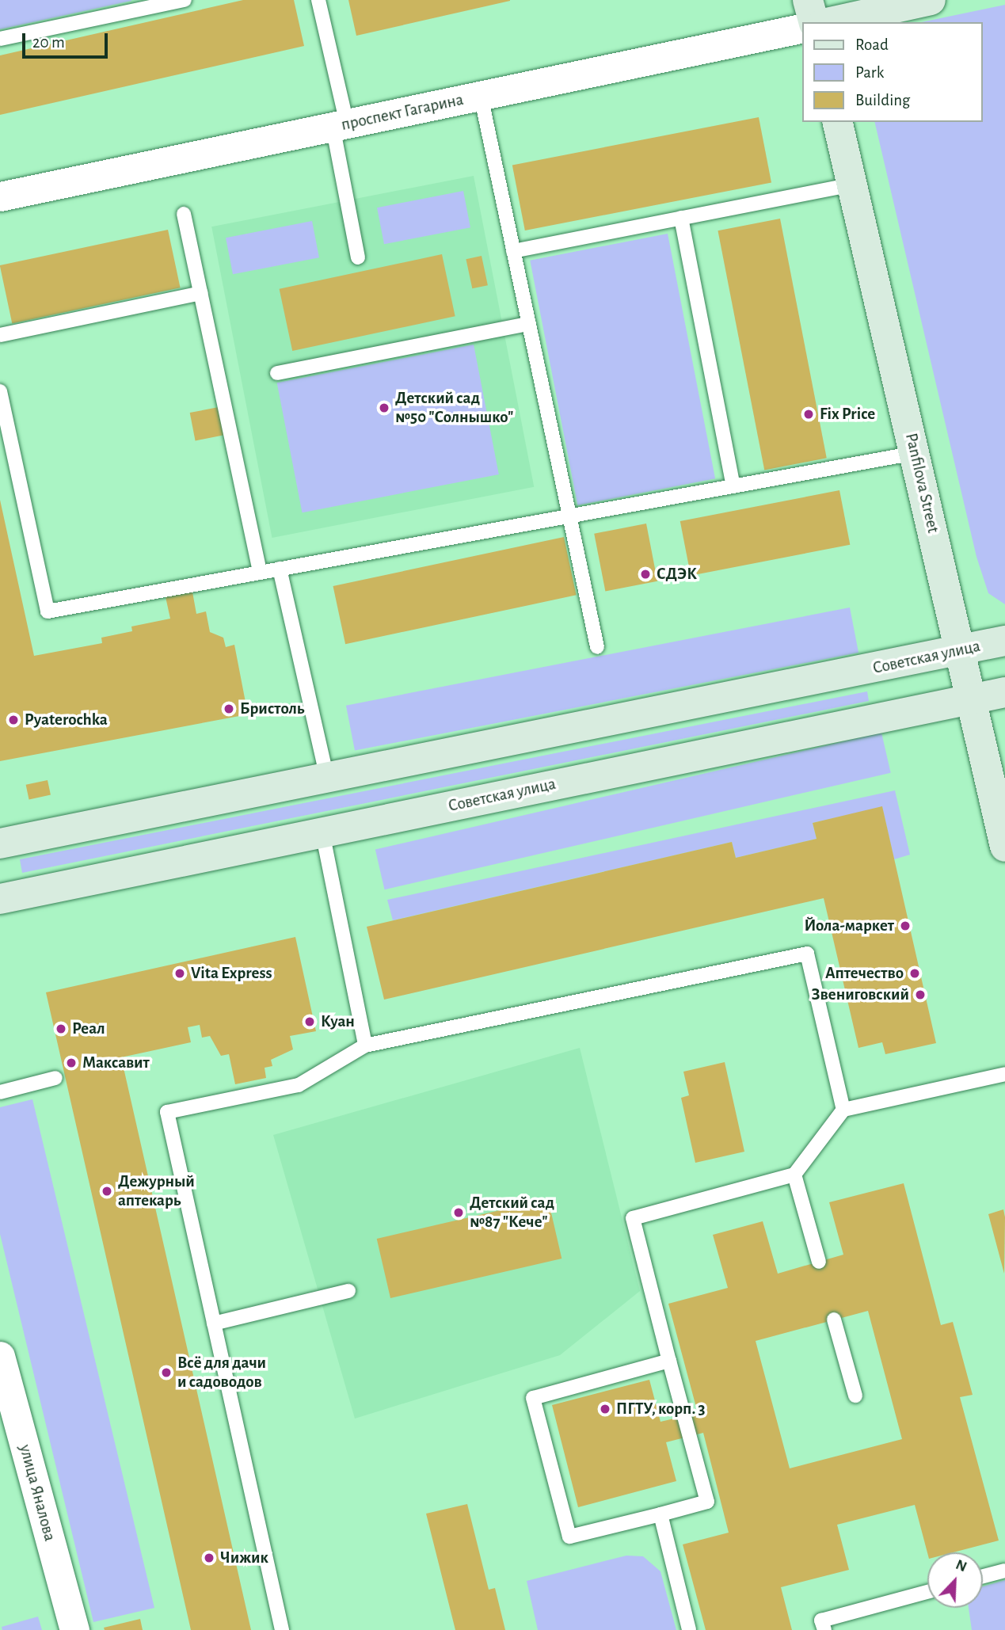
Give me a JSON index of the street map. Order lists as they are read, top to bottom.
{
  "streets": {
    "main road": ["Panfilova Street", "Советская улица"],
    "street": ["проспект Гагарина", "улица Яналова"]
  },
  "crossings": [
    ["Panfilova Street", "Советская улица"]
  ],
  "places": [
    "Детский сад №50 \"Солнышко\"",
    "Fix Price",
    "СДЭК",
    "Бристоль",
    "Pyaterochka",
    "Йола-маркет",
    "Vita Express",
    "Аптечество",
    "Звениговский",
    "Куан",
    "Реал",
    "Максавит",
    "Дежурный аптекарь",
    "Детский сад №87 \"Кече\"",
    "Всё для дачи и садоводов",
    "ПГТУ, корп. 3",
    "Чижик"
  ],
  "legend": ["Road", "Park", "Building"],
  "scale_bar": "20 m",
  "north": "top right"
}
